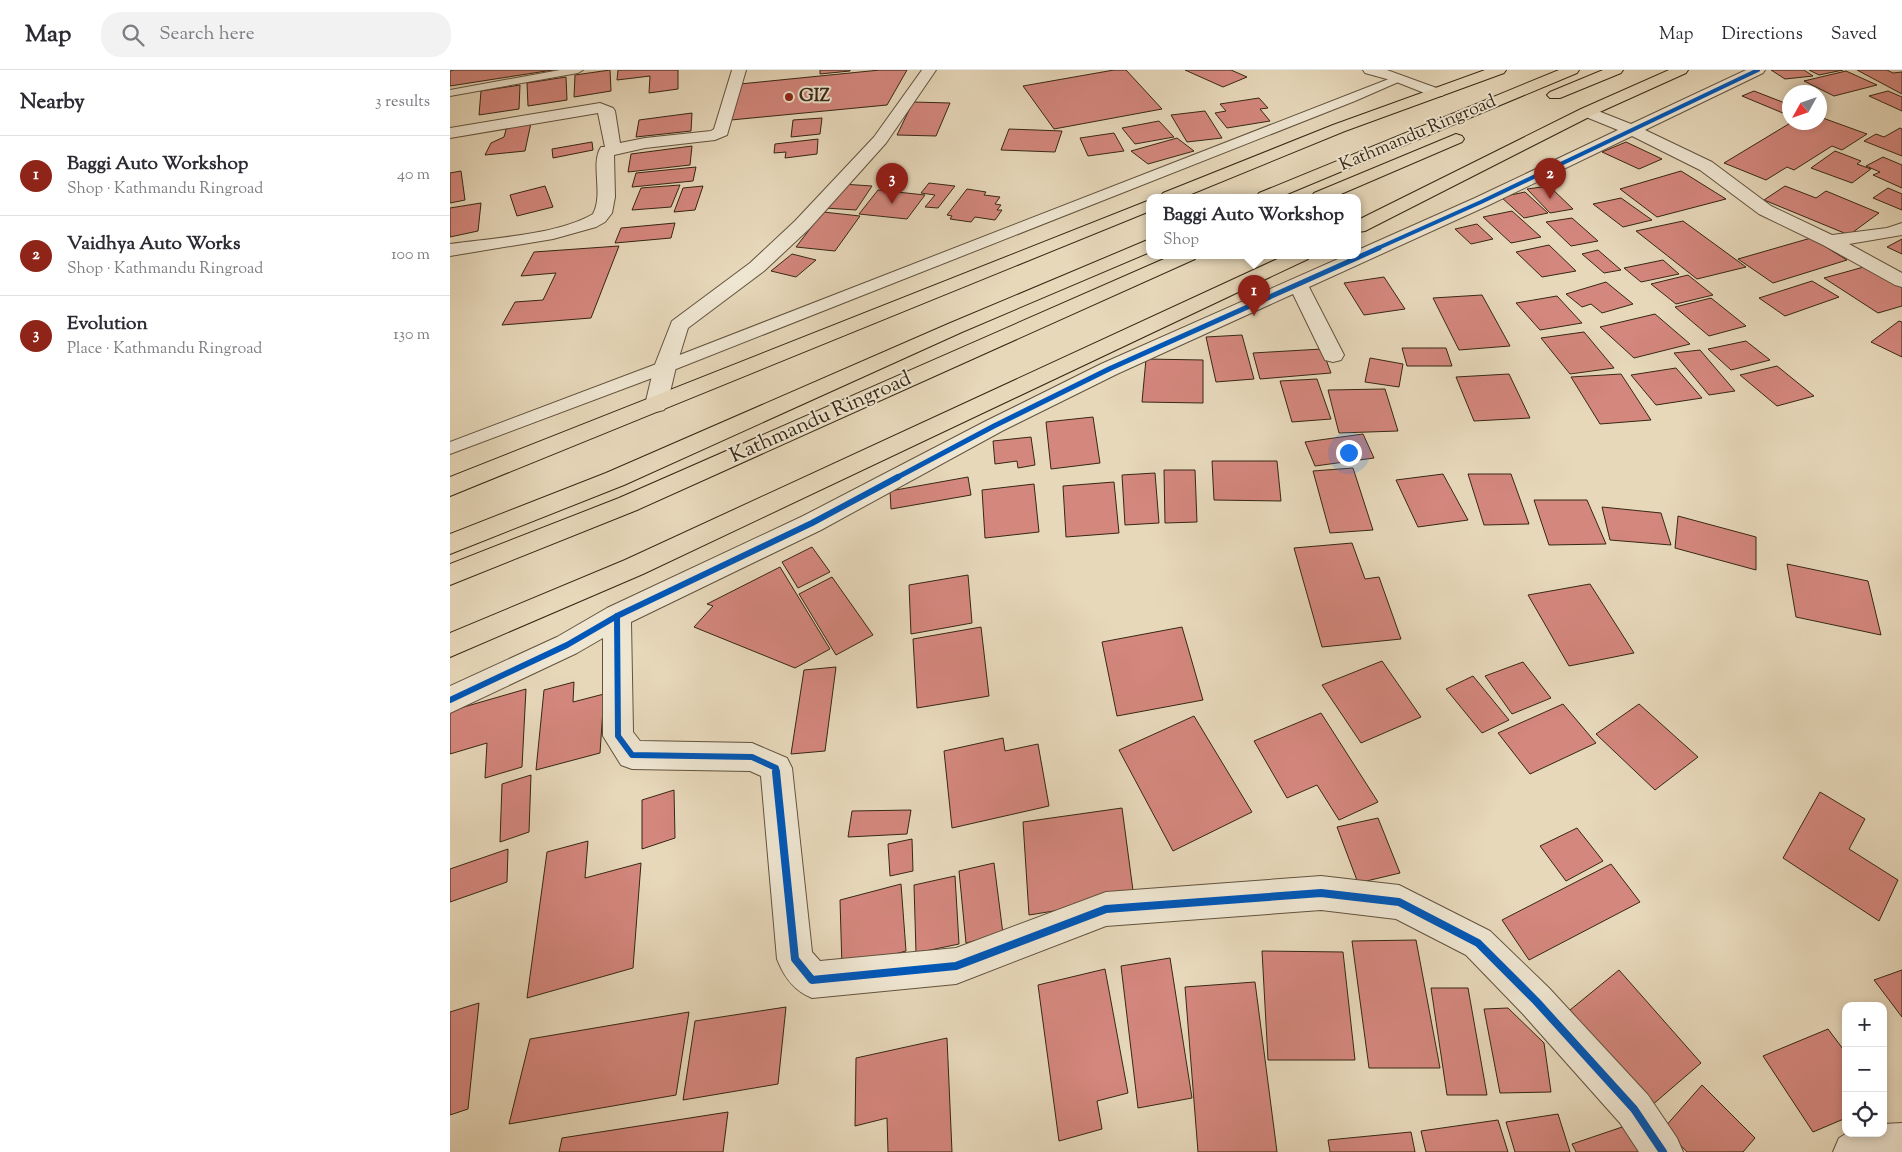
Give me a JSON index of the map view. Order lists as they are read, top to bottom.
{
  "streets": {
    "main road": ["Kathmandu Ringroad"]
  },
  "places": ["GIZ"],
  "north": "bottom left",
  "page": {
    "header": "Map",
    "search": "Search here",
    "nav": ["Map", "Directions", "Saved"],
    "heading": ["Nearby", "3 results"],
    "list": [
      {
        "mark": "1",
        "name": "Baggi Auto Workshop",
        "note": "Shop · Kathmandu Ringroad",
        "value": "40 m"
      },
      {
        "mark": "2",
        "name": "Vaidhya Auto Works",
        "note": "Shop · Kathmandu Ringroad",
        "value": "100 m"
      },
      {
        "mark": "3",
        "name": "Evolution",
        "note": "Place · Kathmandu Ringroad",
        "value": "130 m"
      }
    ],
    "pins": ["2", "3", "1"],
    "popup": ["Baggi Auto Workshop", "Shop"],
    "map_buttons": ["+", "−"]
  }
}
